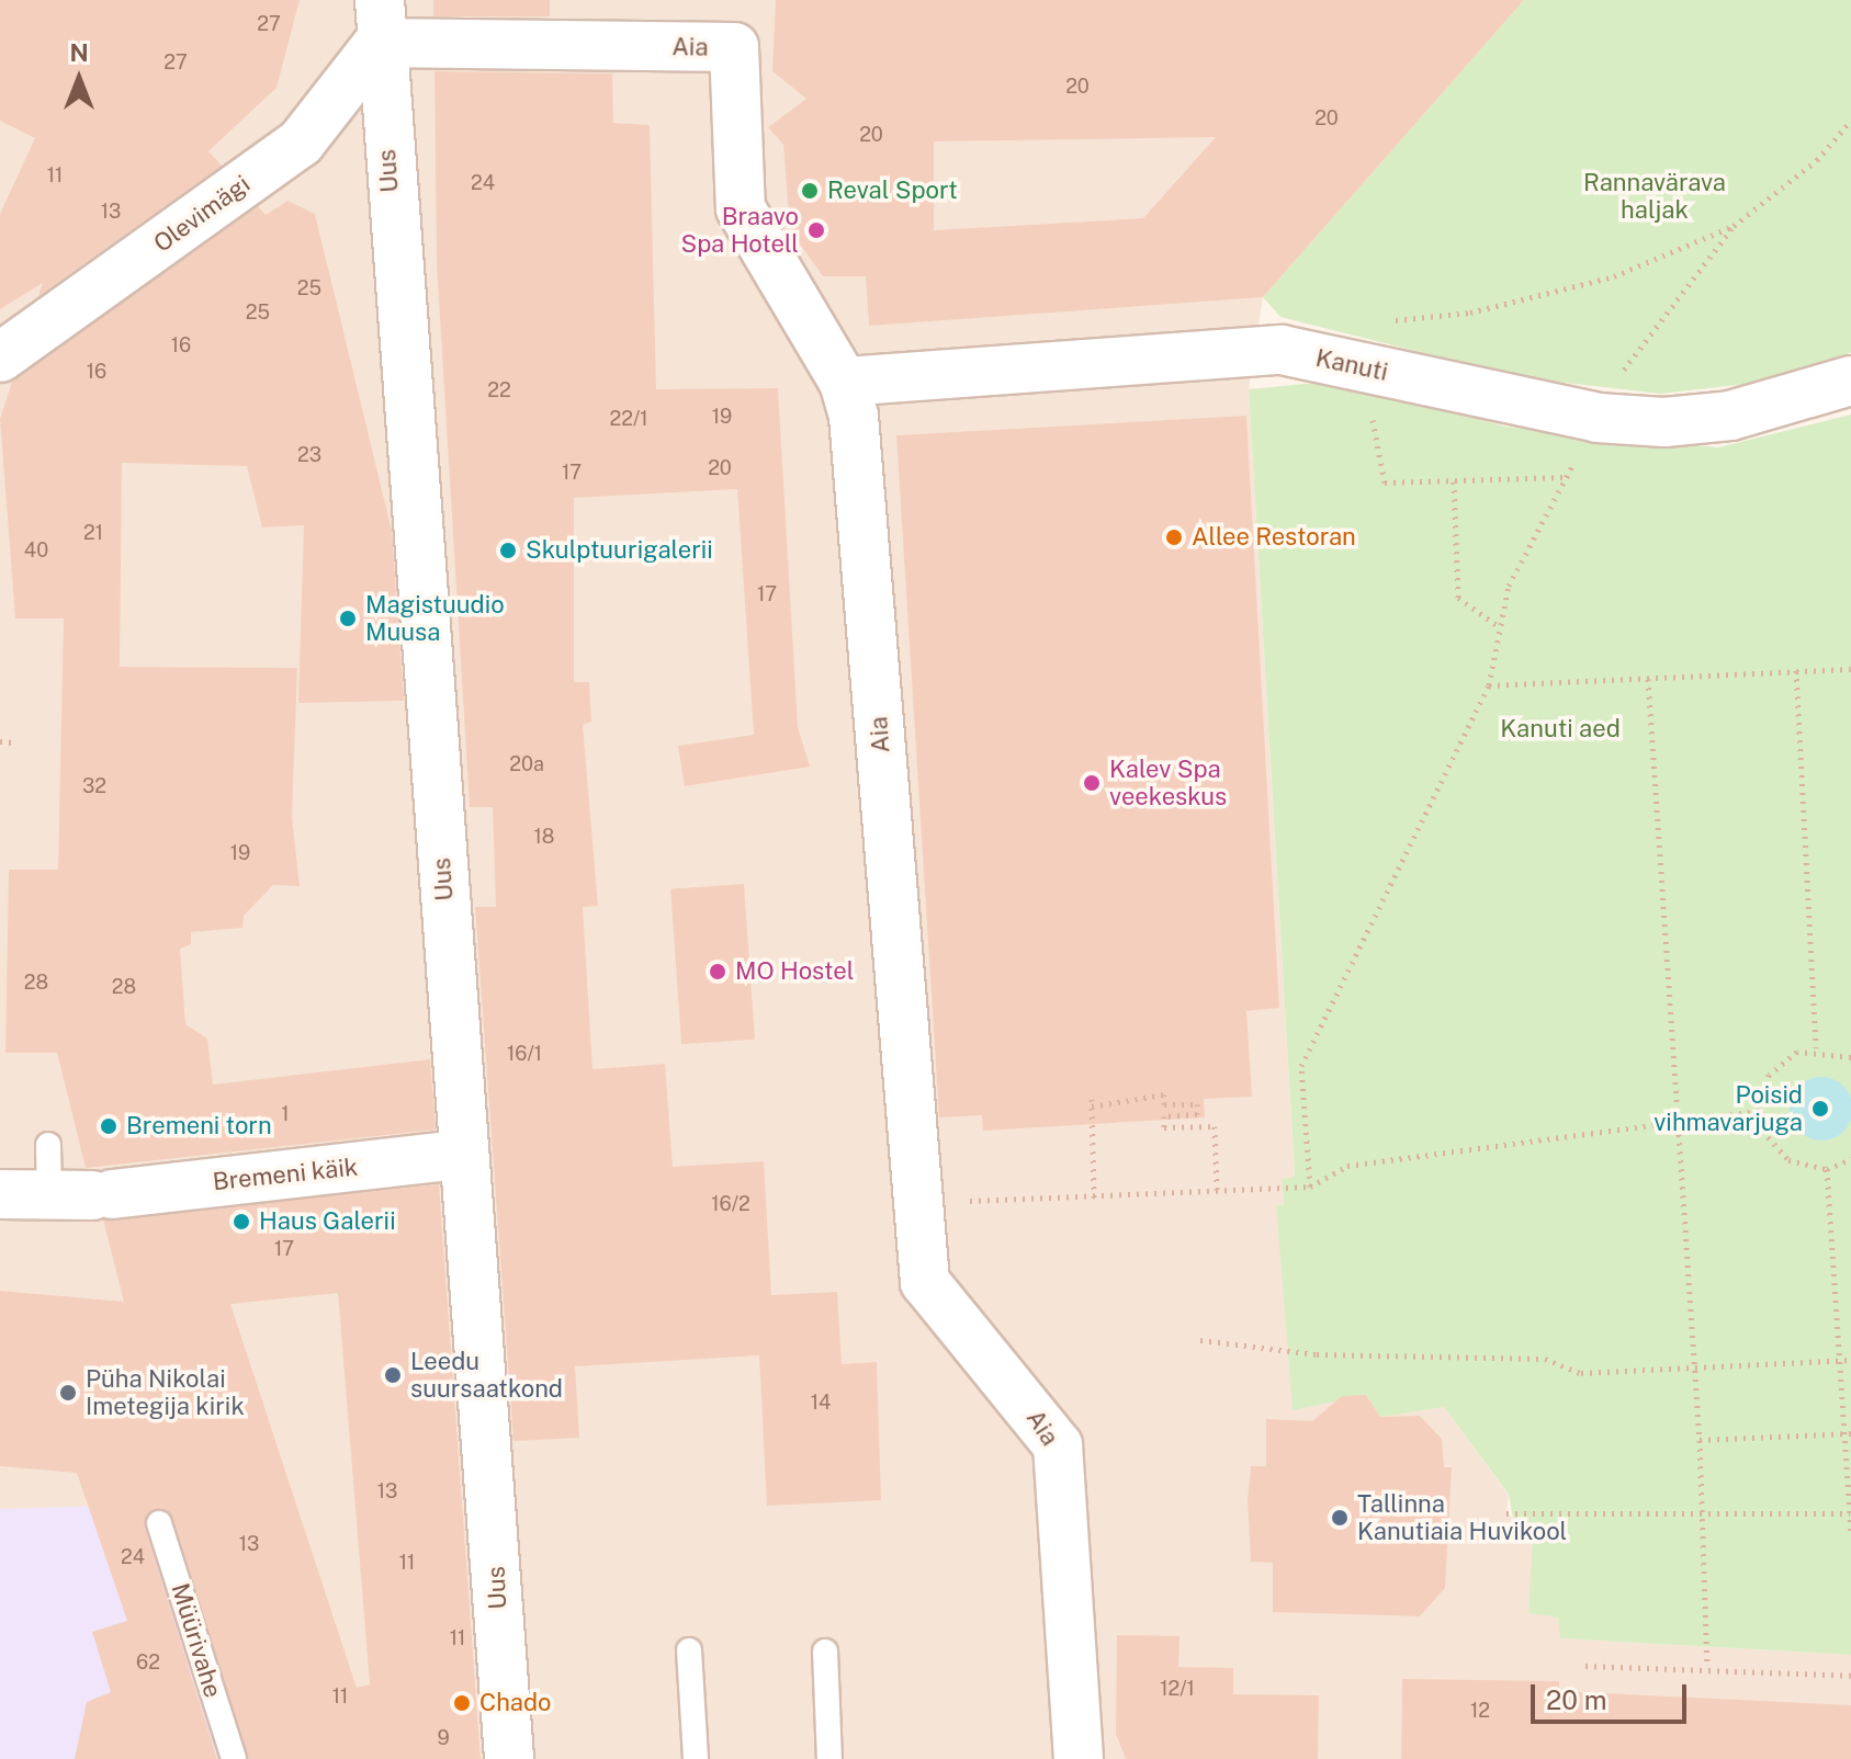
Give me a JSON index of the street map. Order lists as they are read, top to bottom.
{
  "streets": {
    "street": [
      "Aia",
      "Uus",
      "Olevimägi",
      "Kanuti",
      "Bremeni käik"
    ],
    "lane": ["Müürivahe"]
  },
  "crossings": [
    ["Aia", "Uus"],
    ["Aia", "Olevimägi"],
    ["Aia", "Kanuti"],
    ["Uus", "Olevimägi"],
    ["Uus", "Bremeni käik"]
  ],
  "parks": ["Rannavärava haljak", "Kanuti aed"],
  "places": [
    "Reval Sport",
    "Braavo Spa Hotell",
    "Allee Restoran",
    "Skulptuurigalerii",
    "Magistuudio Muusa",
    "Kalev Spa veekeskus",
    "MO Hostel",
    "Poisid vihmavarjuga",
    "Bremeni torn",
    "Haus Galerii",
    "Leedu suursaatkond",
    "Püha Nikolai Imetegija kirik",
    "Tallinna Kanutiaia Huvikool",
    "Chado"
  ],
  "house_numbers": [
    "27",
    "27",
    "20",
    "20",
    "20",
    "11",
    "24",
    "13",
    "25",
    "25",
    "16",
    "16",
    "22",
    "19",
    "22/1",
    "23",
    "20",
    "17",
    "21",
    "40",
    "17",
    "20a",
    "32",
    "18",
    "19",
    "28",
    "28",
    "16/1",
    "1",
    "16/2",
    "17",
    "14",
    "13",
    "13",
    "24",
    "11",
    "11",
    "62",
    "12/1",
    "11",
    "12",
    "9"
  ],
  "scale_bar": "20 m",
  "north": "top"
}
